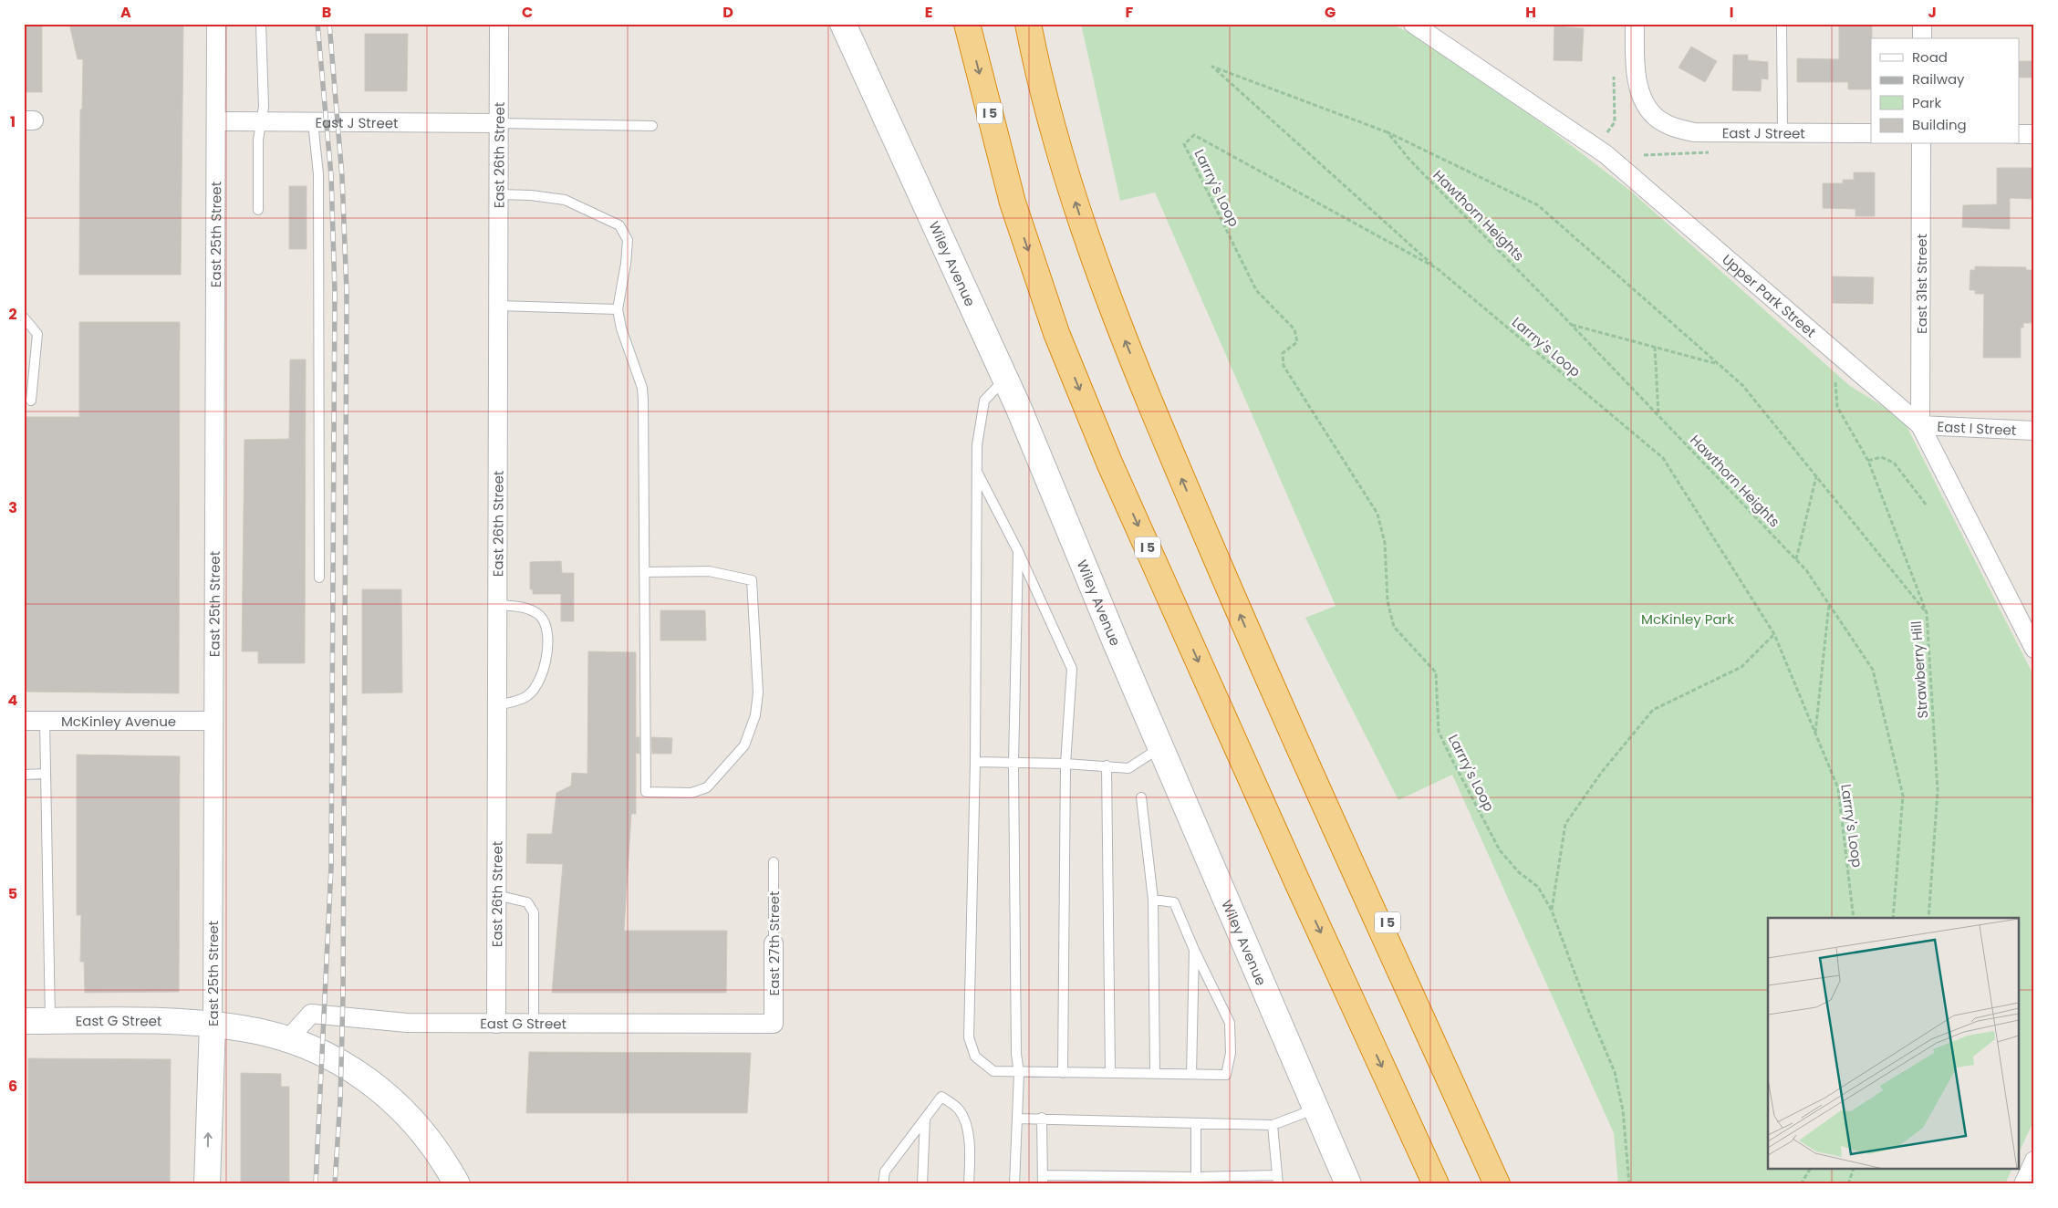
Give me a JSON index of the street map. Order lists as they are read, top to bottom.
{
  "streets": {
    "highway": ["I 5"],
    "street": [
      "East J Street",
      "East 26th Street",
      "East 25th Street",
      "Wiley Avenue",
      "East 31st Street",
      "Upper Park Street",
      "East I Street",
      "McKinley Avenue",
      "East 27th Street",
      "East G Street"
    ],
    "path": ["Larrry's Loop", "Hawthorn Heights", "Strawberry Hill"]
  },
  "crossings": [
    ["East J Street", "East 26th Street"],
    ["East J Street", "East 25th Street"],
    ["East 26th Street", "East G Street"],
    ["Hawthorn Heights", "Strawberry Hill"],
    ["East 25th Street", "McKinley Avenue"],
    ["East 25th Street", "East G Street"],
    ["East 31st Street", "Upper Park Street"],
    ["East 31st Street", "East I Street"],
    ["Upper Park Street", "East I Street"],
    ["East 27th Street", "East G Street"]
  ],
  "parks": ["McKinley Park"],
  "legend": [
    "Road",
    "Railway",
    "Park",
    "Building"
  ],
  "grid": {
    "columns": [
      "A",
      "B",
      "C",
      "D",
      "E",
      "F",
      "G",
      "H",
      "I",
      "J"
    ],
    "rows": [
      "1",
      "2",
      "3",
      "4",
      "5",
      "6"
    ]
  }
}
